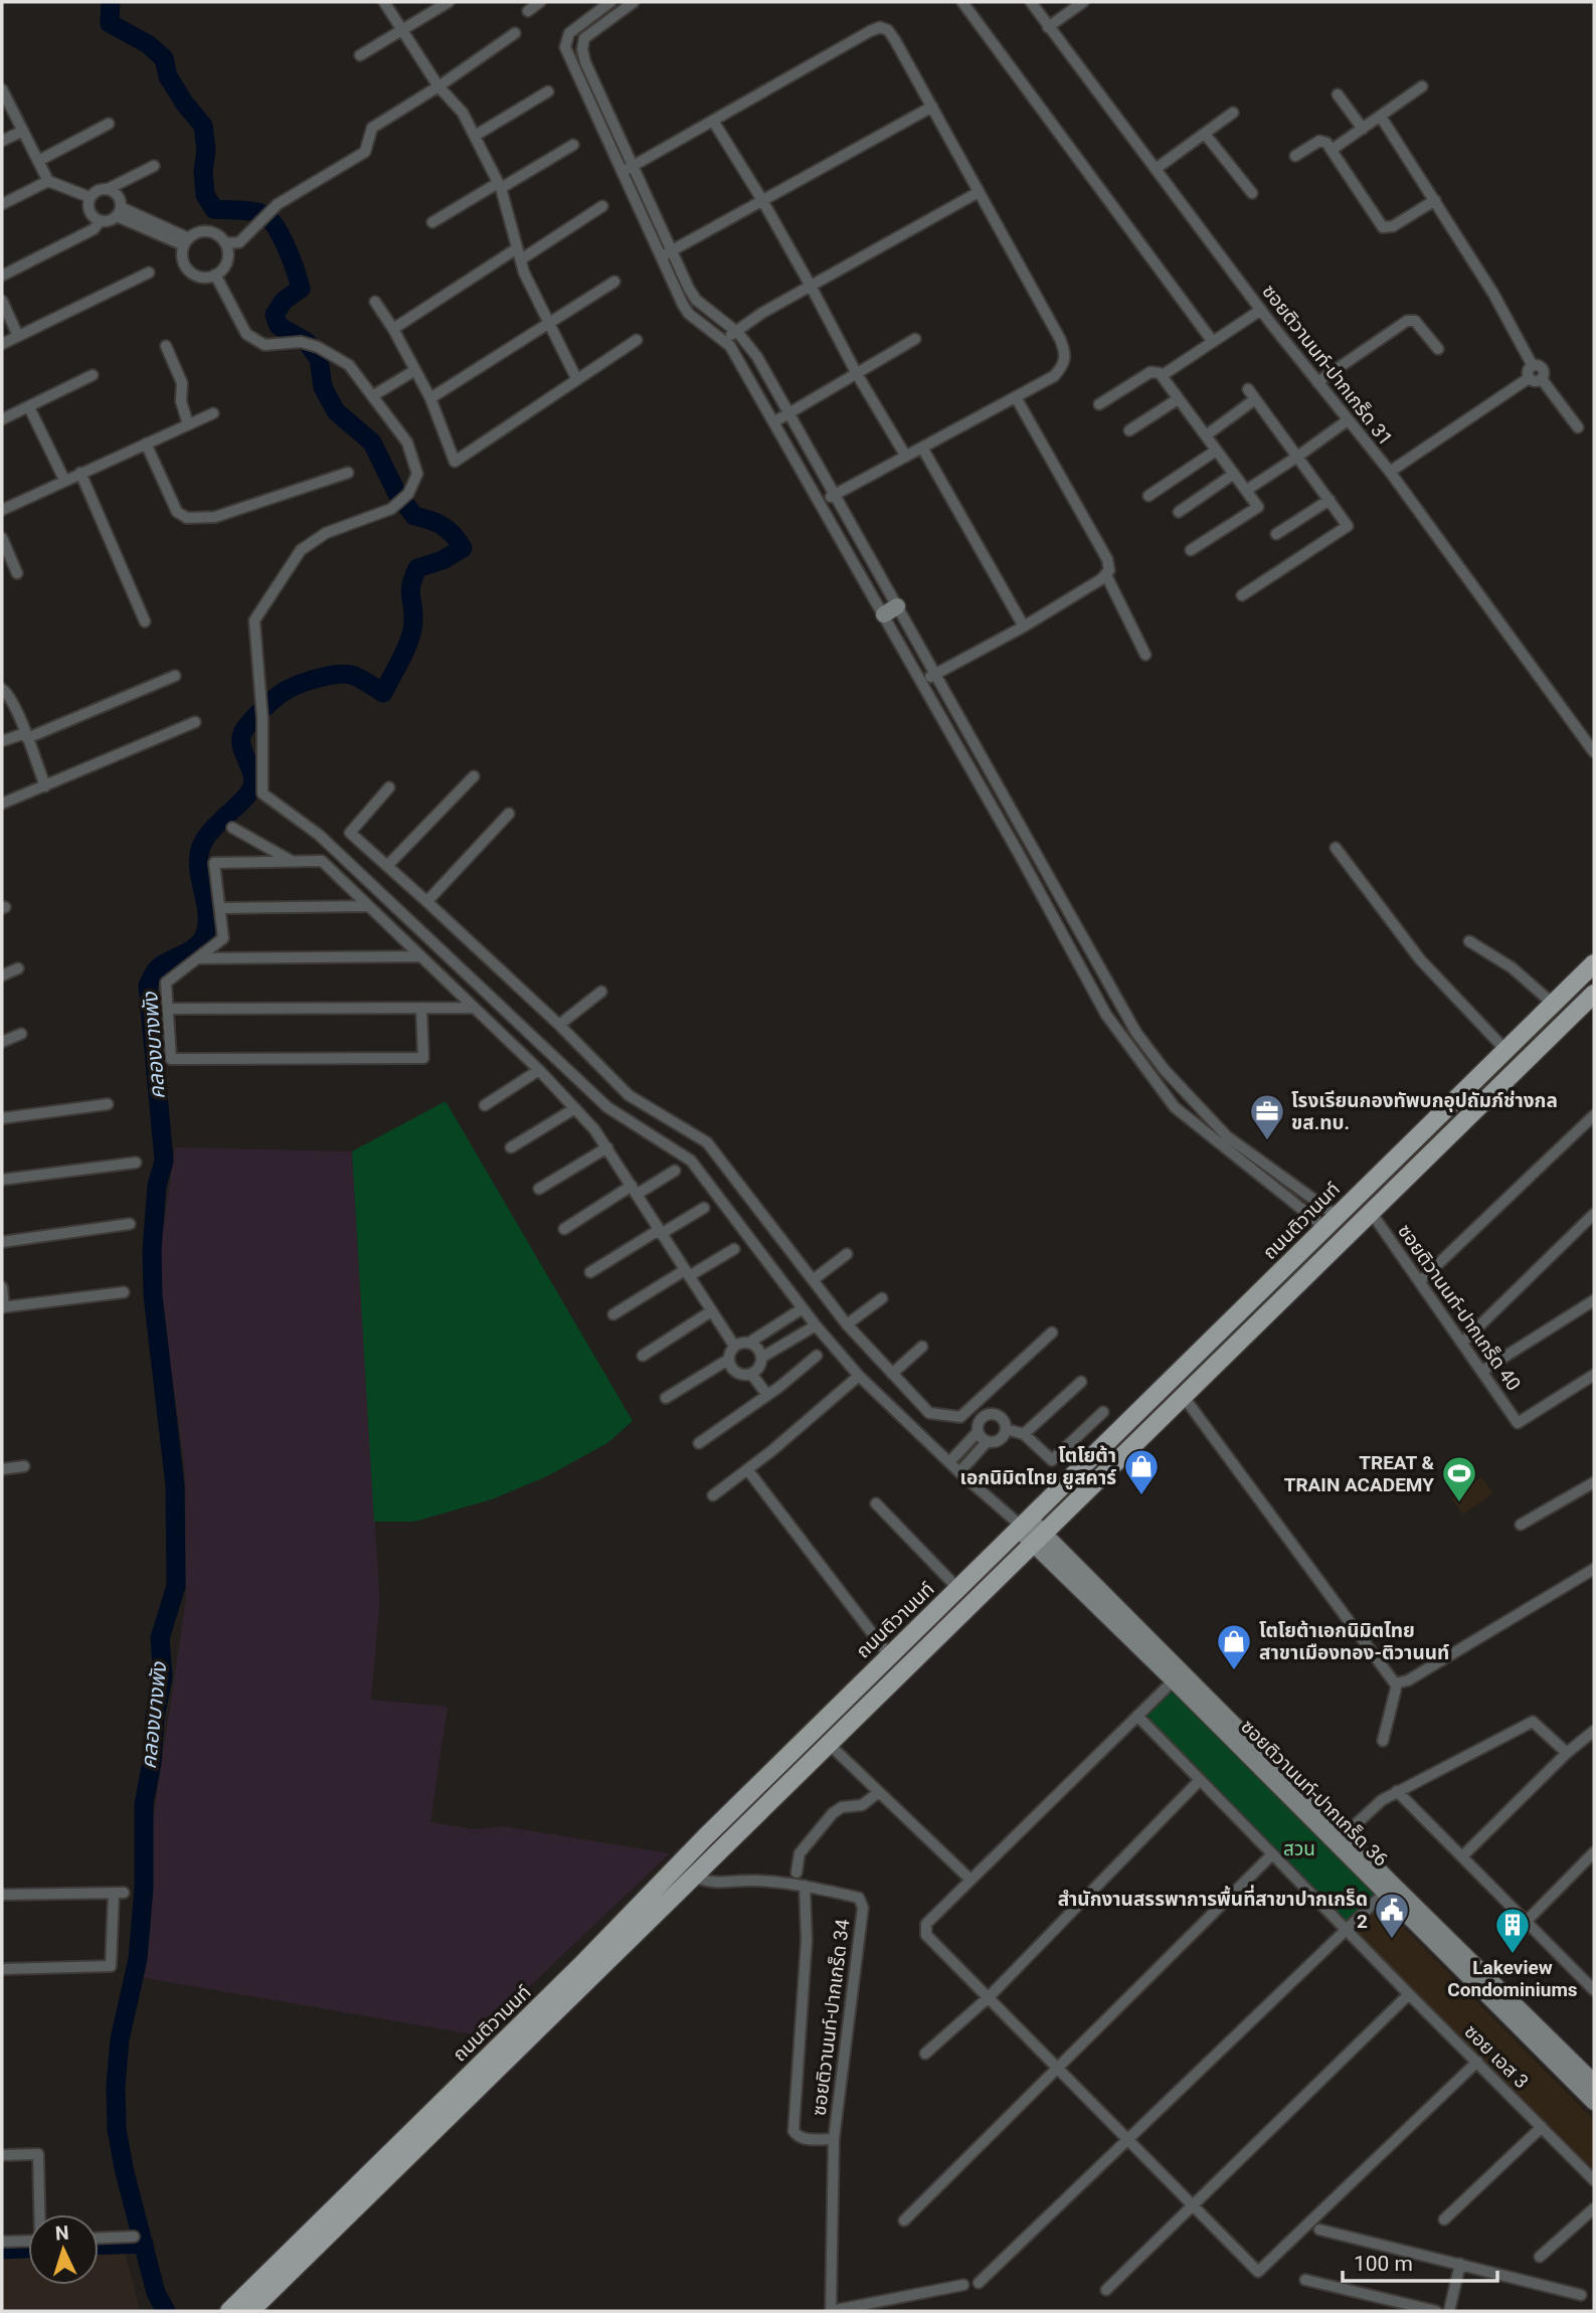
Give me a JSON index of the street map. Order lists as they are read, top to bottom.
{
  "streets": {
    "main road": ["ถนนติวานนท์"],
    "street": [
      "ซอยติวานนท์-ปากเกร็ด 31",
      "ซอยติวานนท์-ปากเกร็ด 40",
      "ซอยติวานนท์-ปากเกร็ด 36",
      "ซอยติวานนท์-ปากเกร็ด 34",
      "ซอย เอส 3"
    ]
  },
  "crossings": [
    ["ถนนติวานนท์", "ซอยติวานนท์-ปากเกร็ด 40"],
    ["ถนนติวานนท์", "ซอยติวานนท์-ปากเกร็ด 36"],
    ["ถนนติวานนท์", "ซอยติวานนท์-ปากเกร็ด 34"]
  ],
  "water": ["คลองบางพัง"],
  "parks": ["สวน"],
  "places": {
    "office": ["โรงเรียนกองทัพบกอุปถัมภ์ช่างกล ขส.ทบ."],
    "shop": ["โตโยต้า เอกนิมิตไทย ยูสคาร์", "โตโยต้าเอกนิมิตไทย สาขาเมืองทอง-ติวานนท์"],
    "sports": ["TREAT & TRAIN ACADEMY"],
    "public building": ["สำนักงานสรรพาการพื้นที่สาขาปากเกร็ด 2"],
    "building": ["Lakeview Condominiums"]
  },
  "scale_bar": "100 m",
  "north": "top"
}
